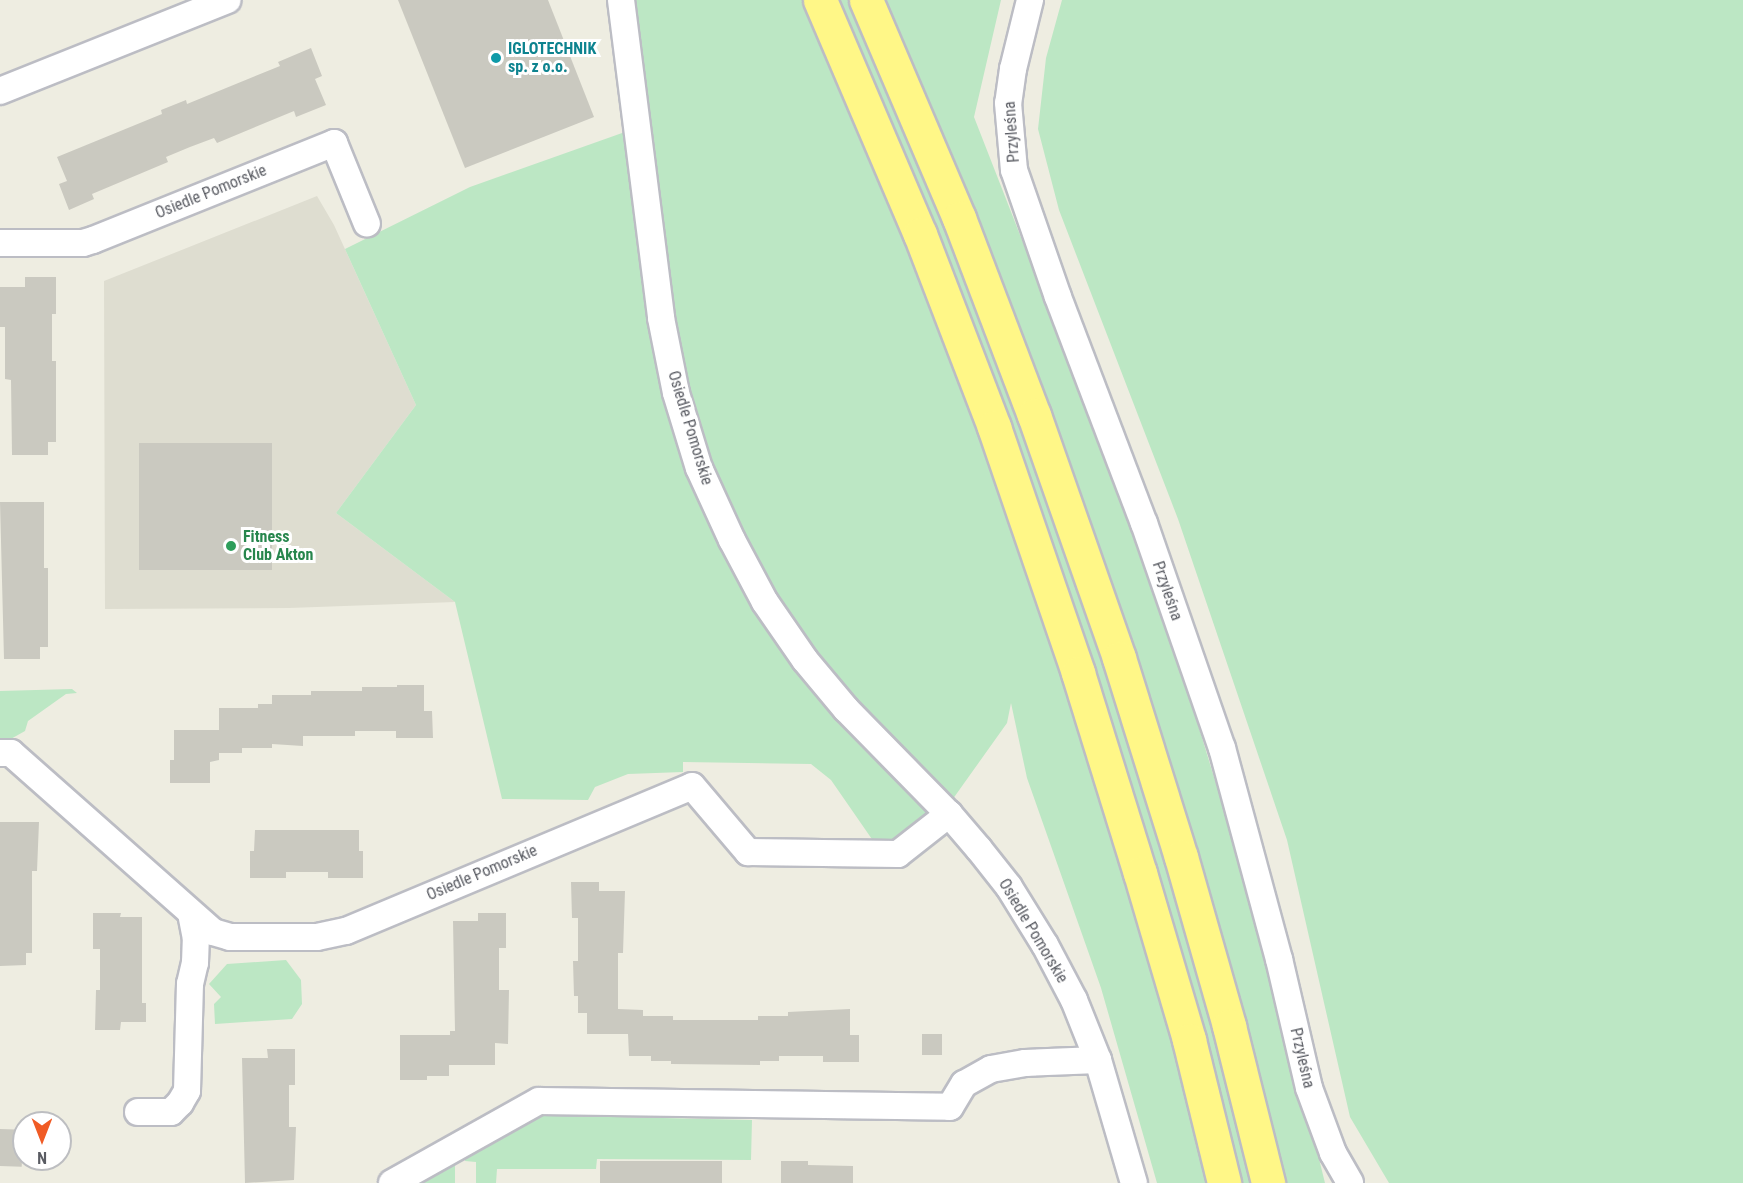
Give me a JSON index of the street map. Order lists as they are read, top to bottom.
{
  "streets": {
    "street": ["Przyleśna", "Osiedle Pomorskie"]
  },
  "places": ["IGLOTECHNIK sp. z o.o.", "Fitness Club Akton"],
  "north": "bottom"
}
